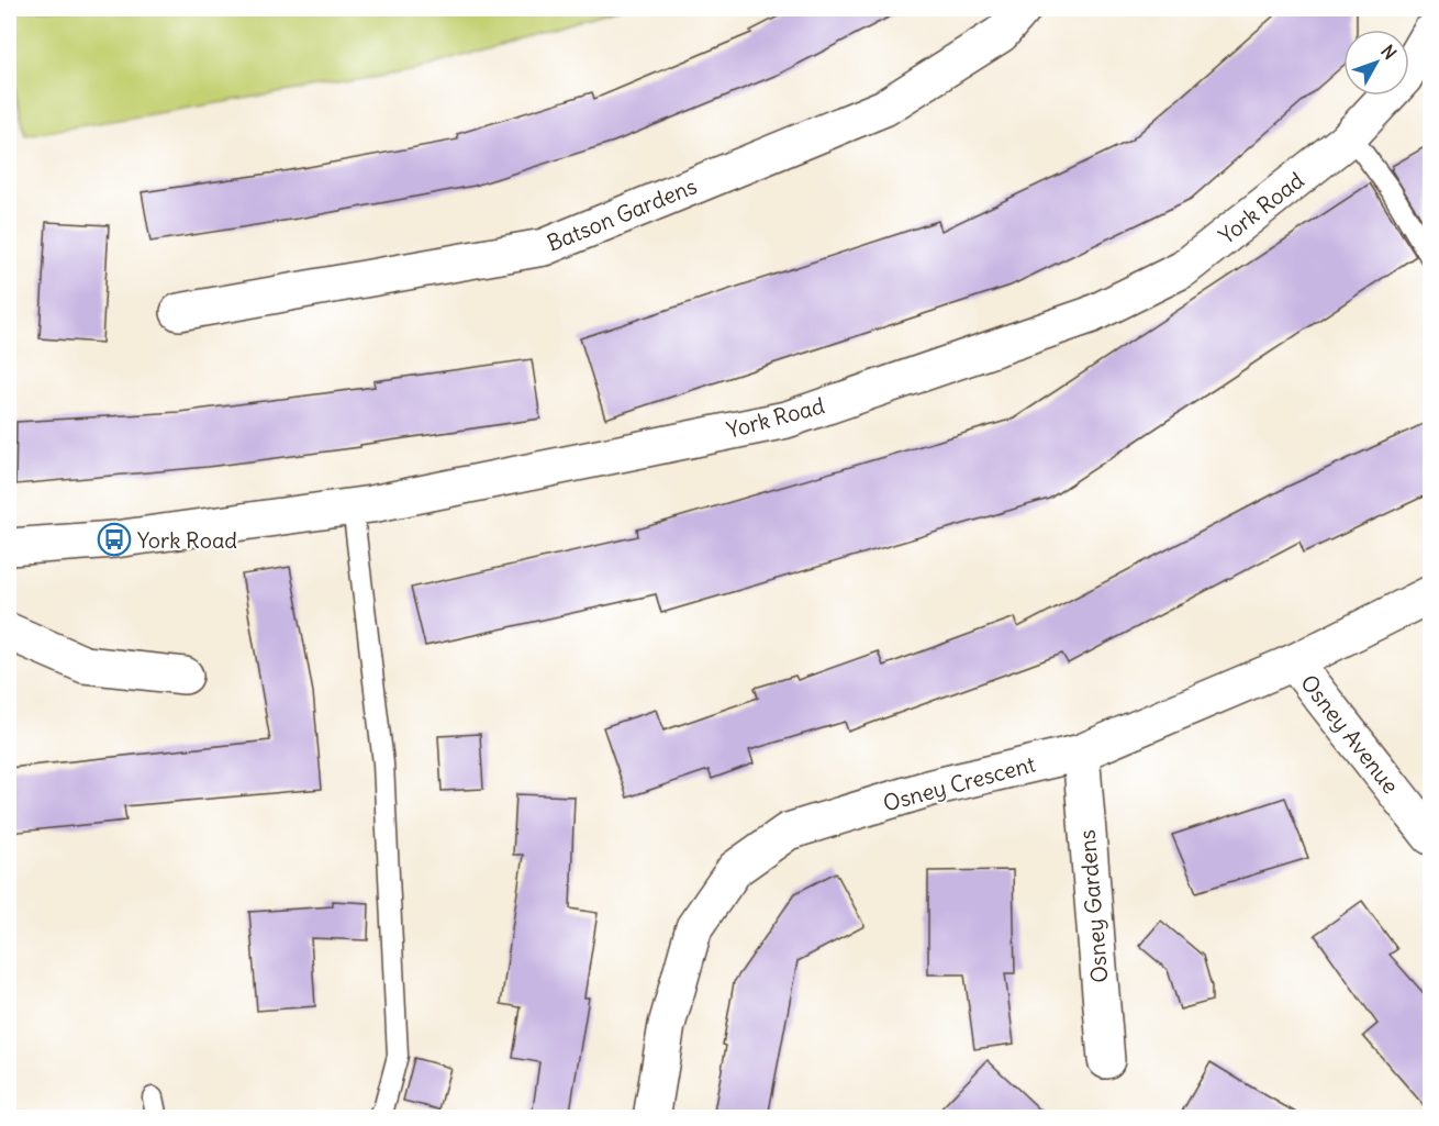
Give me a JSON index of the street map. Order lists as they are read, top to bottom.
{
  "streets": {
    "street": [
      "York Road",
      "Batson Gardens",
      "Osney Avenue",
      "Osney Crescent",
      "Osney Gardens"
    ]
  },
  "crossings": [
    ["Osney Avenue", "Osney Crescent"],
    ["Osney Crescent", "Osney Gardens"]
  ],
  "places": {
    "bus stop": ["York Road"]
  },
  "north": "top right"
}
